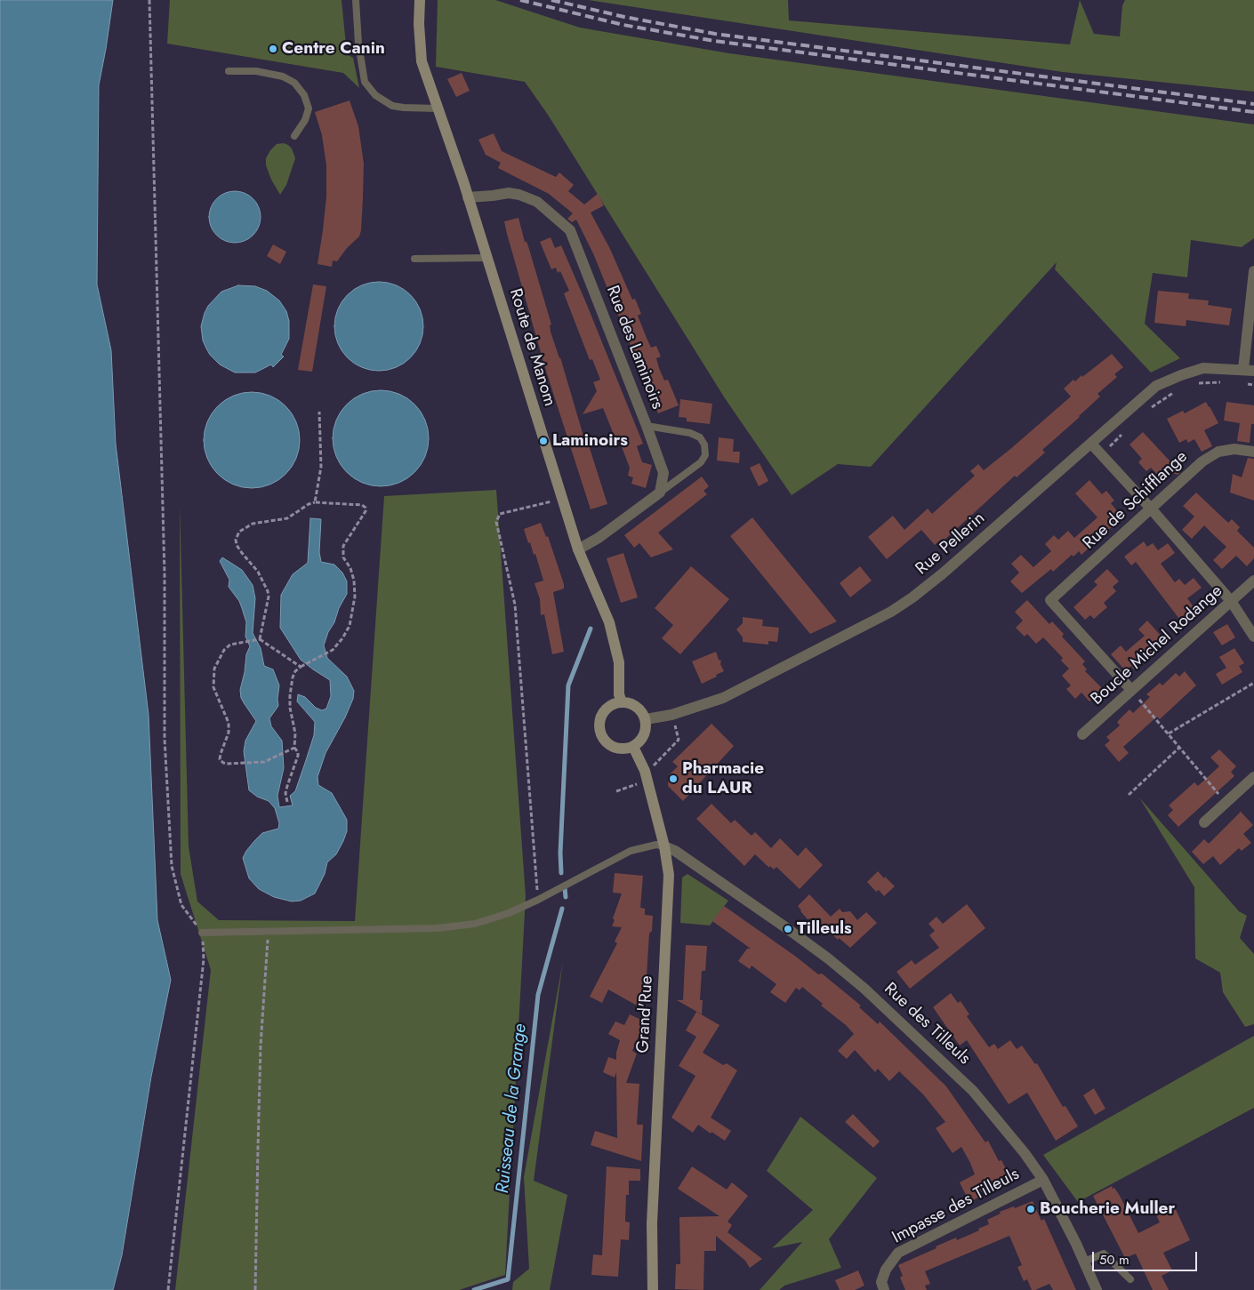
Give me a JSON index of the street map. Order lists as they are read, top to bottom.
{
  "streets": {
    "street": [
      "Route de Manom",
      "Rue des Laminoirs",
      "Rue de Schifflange",
      "Rue Pellerin",
      "Boucle Michel Rodange",
      "Grand'Rue",
      "Rue des Tilleuls",
      "Impasse des Tilleuls"
    ]
  },
  "crossings": [
    ["Route de Manom", "Rue des Laminoirs"],
    ["Route de Manom", "Rue Pellerin"],
    ["Route de Manom", "Grand'Rue"],
    ["Rue de Schifflange", "Boucle Michel Rodange"],
    ["Rue Pellerin", "Grand'Rue"],
    ["Grand'Rue", "Rue des Tilleuls"],
    ["Rue des Tilleuls", "Impasse des Tilleuls"]
  ],
  "water": ["Ruisseau de la Grange"],
  "places": [
    "Centre Canin",
    "Laminoirs",
    "Pharmacie du LAUR",
    "Tilleuls",
    "Boucherie Muller"
  ],
  "scale_bar": "50 m"
}
